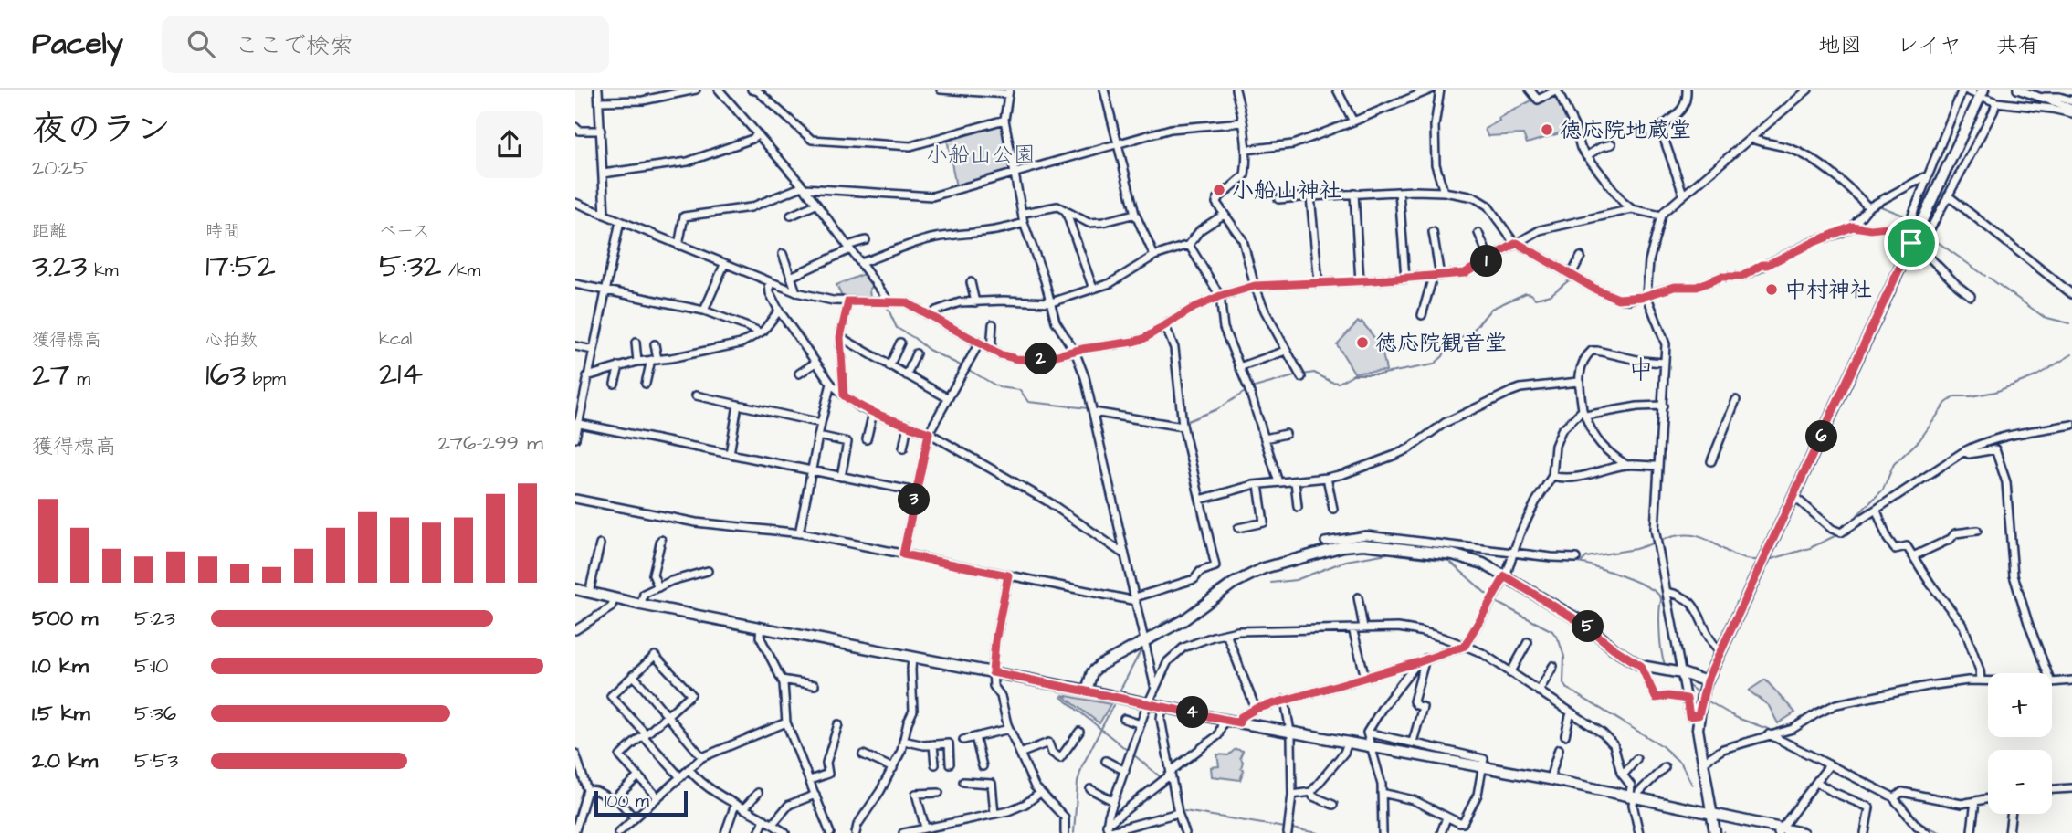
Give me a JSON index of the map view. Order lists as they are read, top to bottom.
{
  "districts": ["中"],
  "parks": ["小船山公園"],
  "places": [
    "徳応院地蔵堂",
    "小船山神社",
    "中村神社",
    "徳応院観音堂"
  ],
  "scale_bar": "100 m",
  "page": {
    "header": "Pacely",
    "search": "ここで検索",
    "nav": ["地図", "レイヤ", "共有"],
    "heading": ["夜のラン", "20:25"],
    "stats": [
      ["距離", "3.23 km"],
      ["時間", "17:52"],
      ["ペース", "5:32 /km"],
      ["獲得標高", "27 m"],
      ["心拍数", "163 bpm"],
      ["kcal", "214"]
    ],
    "pins": [
      "1",
      "2",
      "6",
      "3",
      "5",
      "4"
    ],
    "chart": ["獲得標高", "276–299 m"],
    "list": [
      {
        "name": "500 m",
        "note": "5:23"
      },
      {
        "name": "1.0 km",
        "note": "5:10"
      },
      {
        "name": "1.5 km",
        "note": "5:36"
      },
      {
        "name": "2.0 km",
        "note": "5:53"
      }
    ],
    "map_buttons": ["+", "−"],
    "scale": "100 m"
  }
}
